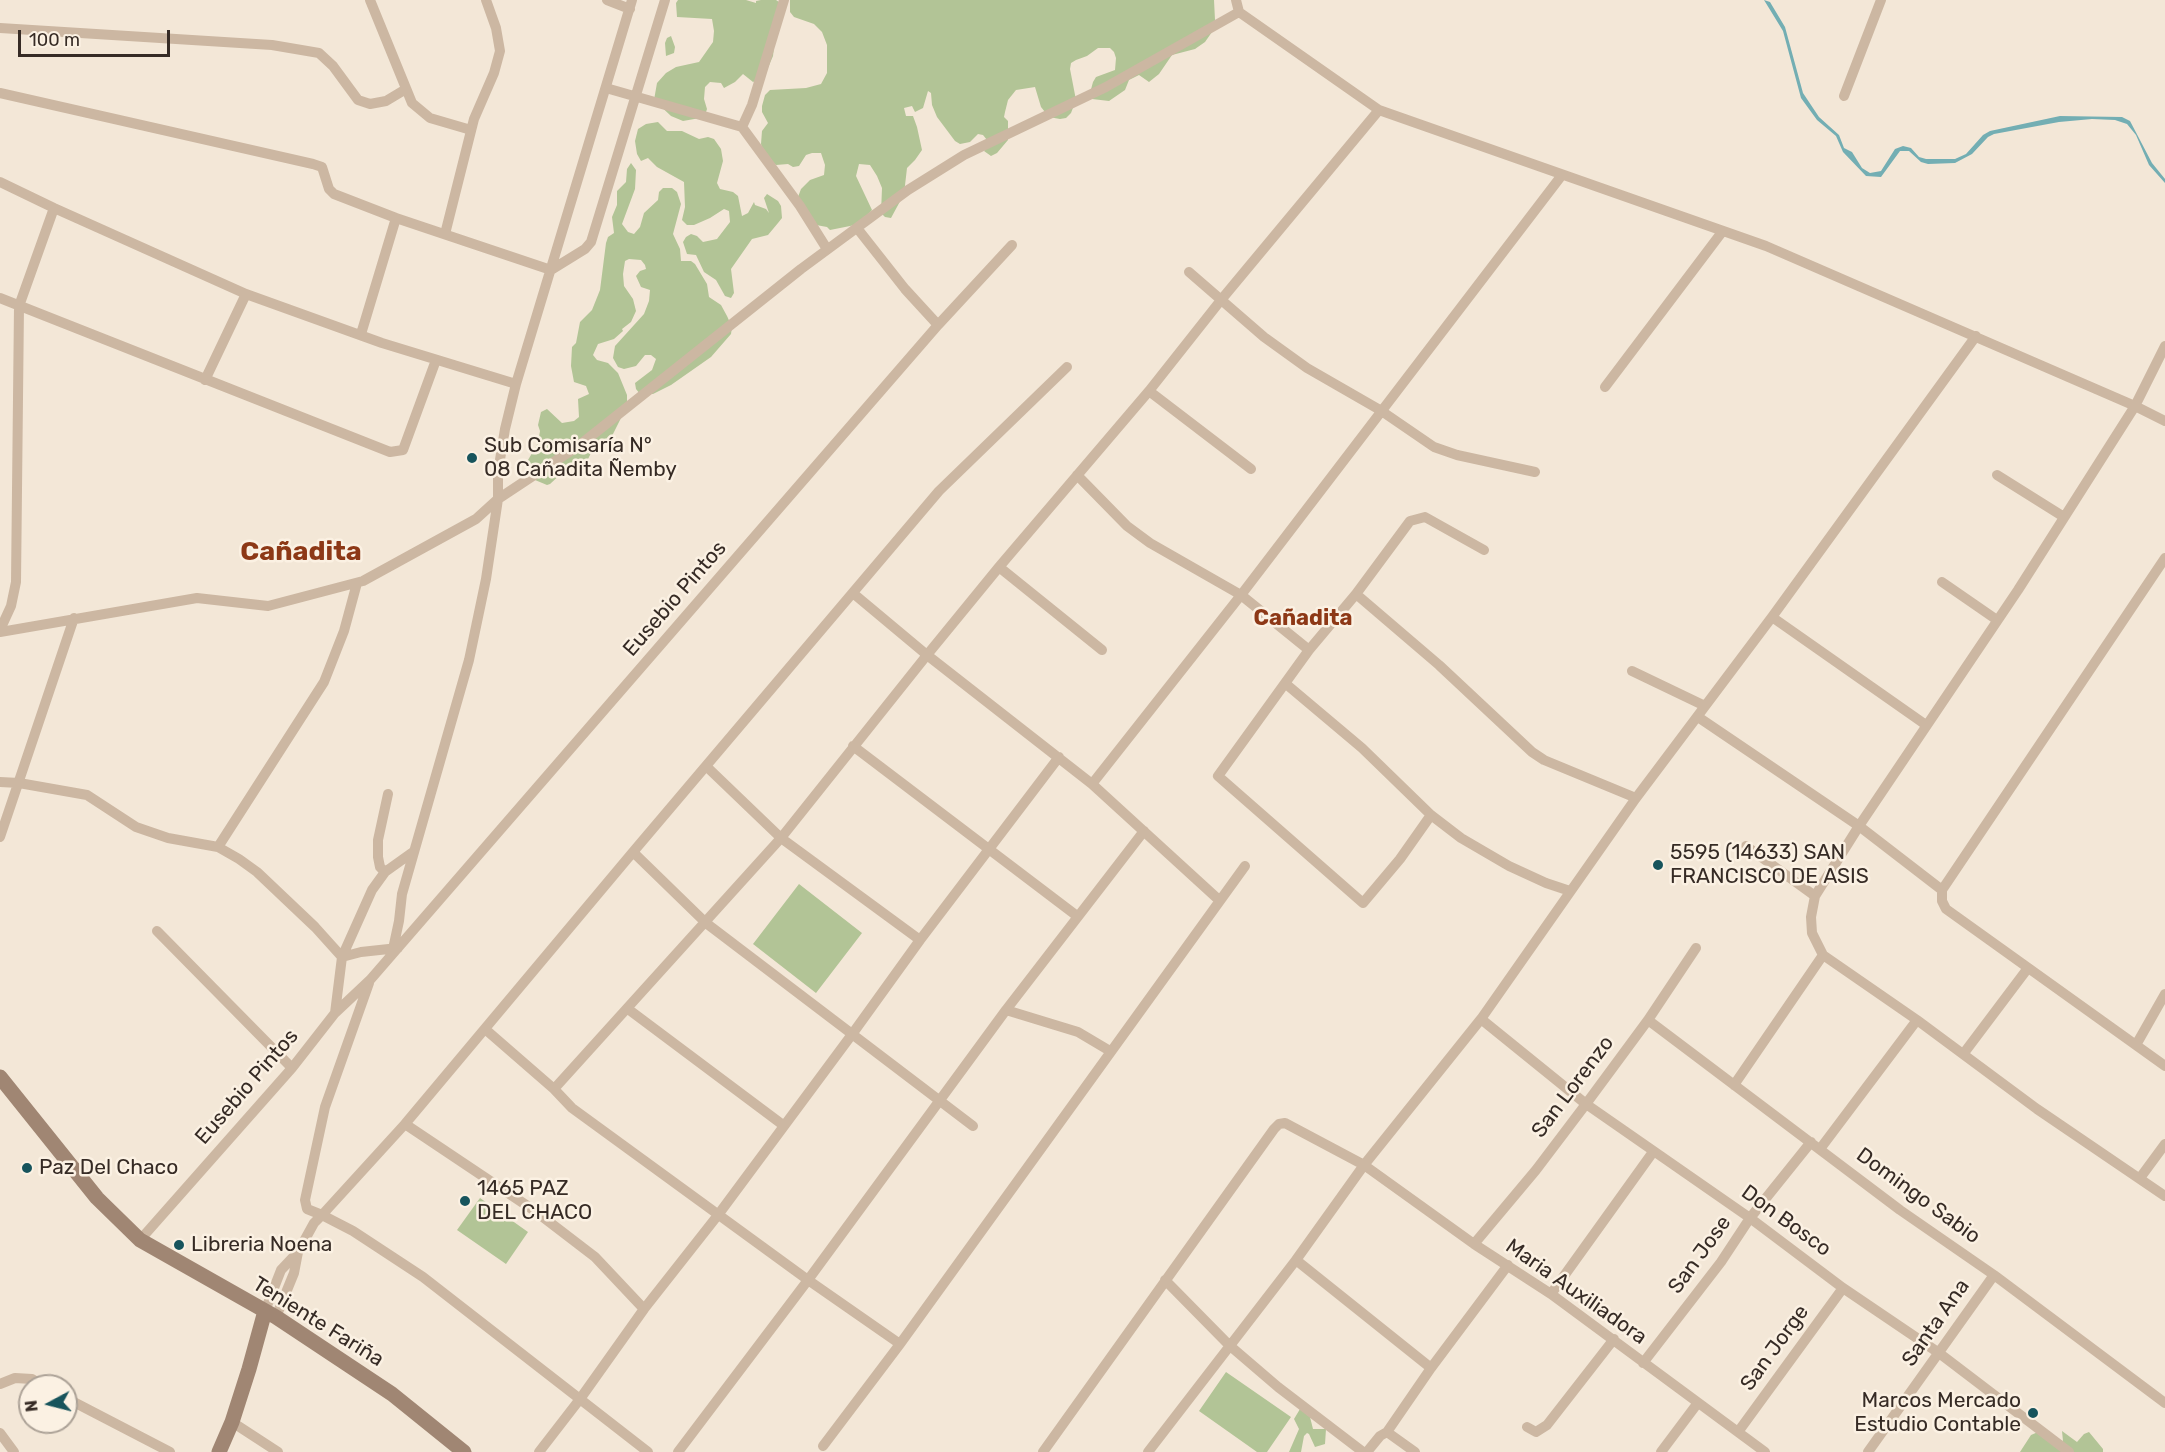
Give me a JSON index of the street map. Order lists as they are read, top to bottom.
{
  "streets": {
    "street": [
      "Eusebio Pintos",
      "San Lorenzo",
      "Domingo Sabio",
      "Don Bosco",
      "San Jose",
      "Maria Auxiliadora",
      "Teniente Fariña",
      "Santa Ana",
      "San Jorge"
    ]
  },
  "crossings": [
    ["Eusebio Pintos", "Teniente Fariña"],
    ["San Lorenzo", "Domingo Sabio"],
    ["San Lorenzo", "Don Bosco"],
    ["San Lorenzo", "Maria Auxiliadora"],
    ["Domingo Sabio", "San Jose"],
    ["Domingo Sabio", "Santa Ana"],
    ["Don Bosco", "San Jose"],
    ["Don Bosco", "Santa Ana"],
    ["Don Bosco", "San Jorge"],
    ["San Jose", "Maria Auxiliadora"],
    ["Maria Auxiliadora", "San Jorge"]
  ],
  "districts": ["Cañadita", "Cañadita"],
  "places": [
    "Sub Comisaría N° 08 Cañadita Ñemby",
    "5595 (14633) SAN FRANCISCO DE ASIS",
    "Paz Del Chaco",
    "1465 PAZ DEL CHACO",
    "Libreria Noena",
    "Marcos Mercado Estudio Contable"
  ],
  "scale_bar": "100 m",
  "north": "left"
}
